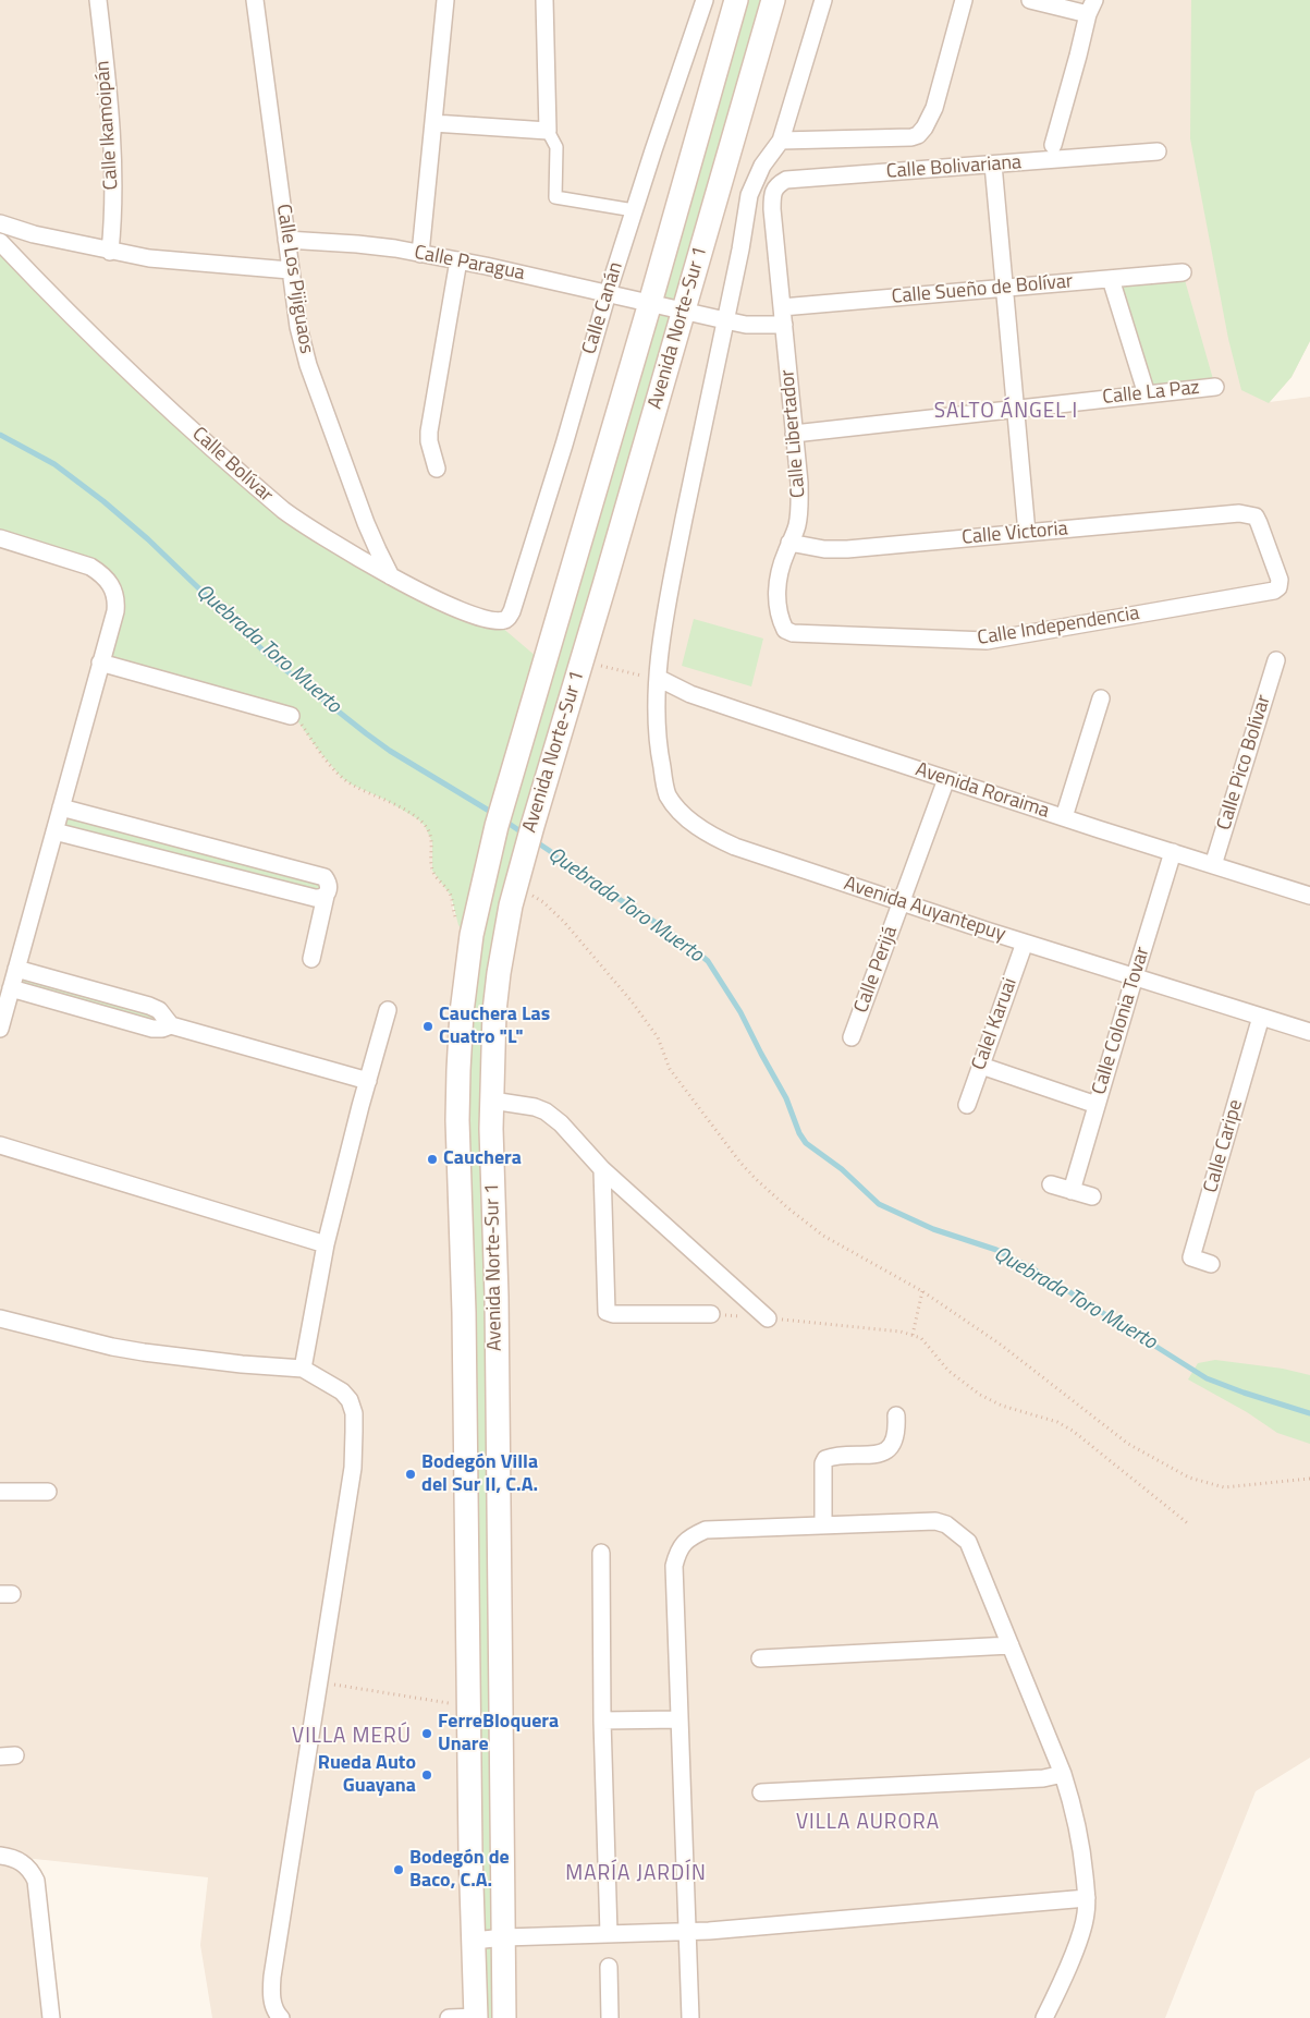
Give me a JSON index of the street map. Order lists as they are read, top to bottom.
{
  "streets": {
    "main road": ["Avenida Norte-Sur 1"],
    "street": [
      "Calle Ikamoipán",
      "Calle Bolivariana",
      "Calle Paragua",
      "Calle Los Pijiguaos",
      "Calle Sueño de Bolívar",
      "Calle Canán",
      "Calle La Paz",
      "Calle Libertador",
      "Calle Bolívar",
      "Calle Victoria",
      "Calle Independencia",
      "Calle Pico Bolívar",
      "Avenida Roraima",
      "Avenida Auyantepuy",
      "Calle Perijá",
      "Calle Colonia Tovar",
      "Calel Karuai",
      "Calle Caripe"
    ]
  },
  "crossings": [
    ["Calle Bolivariana", "Calle Libertador"],
    ["Calle Paragua", "Calle Los Pijiguaos"],
    ["Calle Paragua", "Calle Canán"],
    ["Calle Paragua", "Avenida Norte-Sur 1"],
    ["Calle Paragua", "Calle Libertador"],
    ["Calle Paragua", "Avenida Auyantepuy"],
    ["Calle Los Pijiguaos", "Calle Bolívar"],
    ["Calle Sueño de Bolívar", "Calle Libertador"],
    ["Calle Canán", "Calle Bolívar"],
    ["Calle La Paz", "Calle Libertador"],
    ["Calle Libertador", "Calle Victoria"],
    ["Calle Libertador", "Calle Independencia"],
    ["Calle Victoria", "Calle Independencia"],
    ["Calle Pico Bolívar", "Avenida Roraima"],
    ["Avenida Roraima", "Avenida Auyantepuy"],
    ["Avenida Roraima", "Calle Perijá"],
    ["Avenida Roraima", "Calle Colonia Tovar"],
    ["Avenida Auyantepuy", "Calle Perijá"],
    ["Avenida Auyantepuy", "Calle Colonia Tovar"],
    ["Avenida Auyantepuy", "Calel Karuai"],
    ["Avenida Auyantepuy", "Calle Caripe"]
  ],
  "districts": [
    "SALTO ÁNGEL I",
    "VILLA MERÚ",
    "VILLA AURORA",
    "MARÍA JARDÍN"
  ],
  "water": ["Quebrada Toro Muerto"],
  "places": [
    "Cauchera Las Cuatro \"L\"",
    "Cauchera",
    "Bodegón Villa del Sur II, C.A.",
    "FerreBloquera Unare",
    "Rueda Auto Guayana",
    "Bodegón de Baco, C.A."
  ]
}
